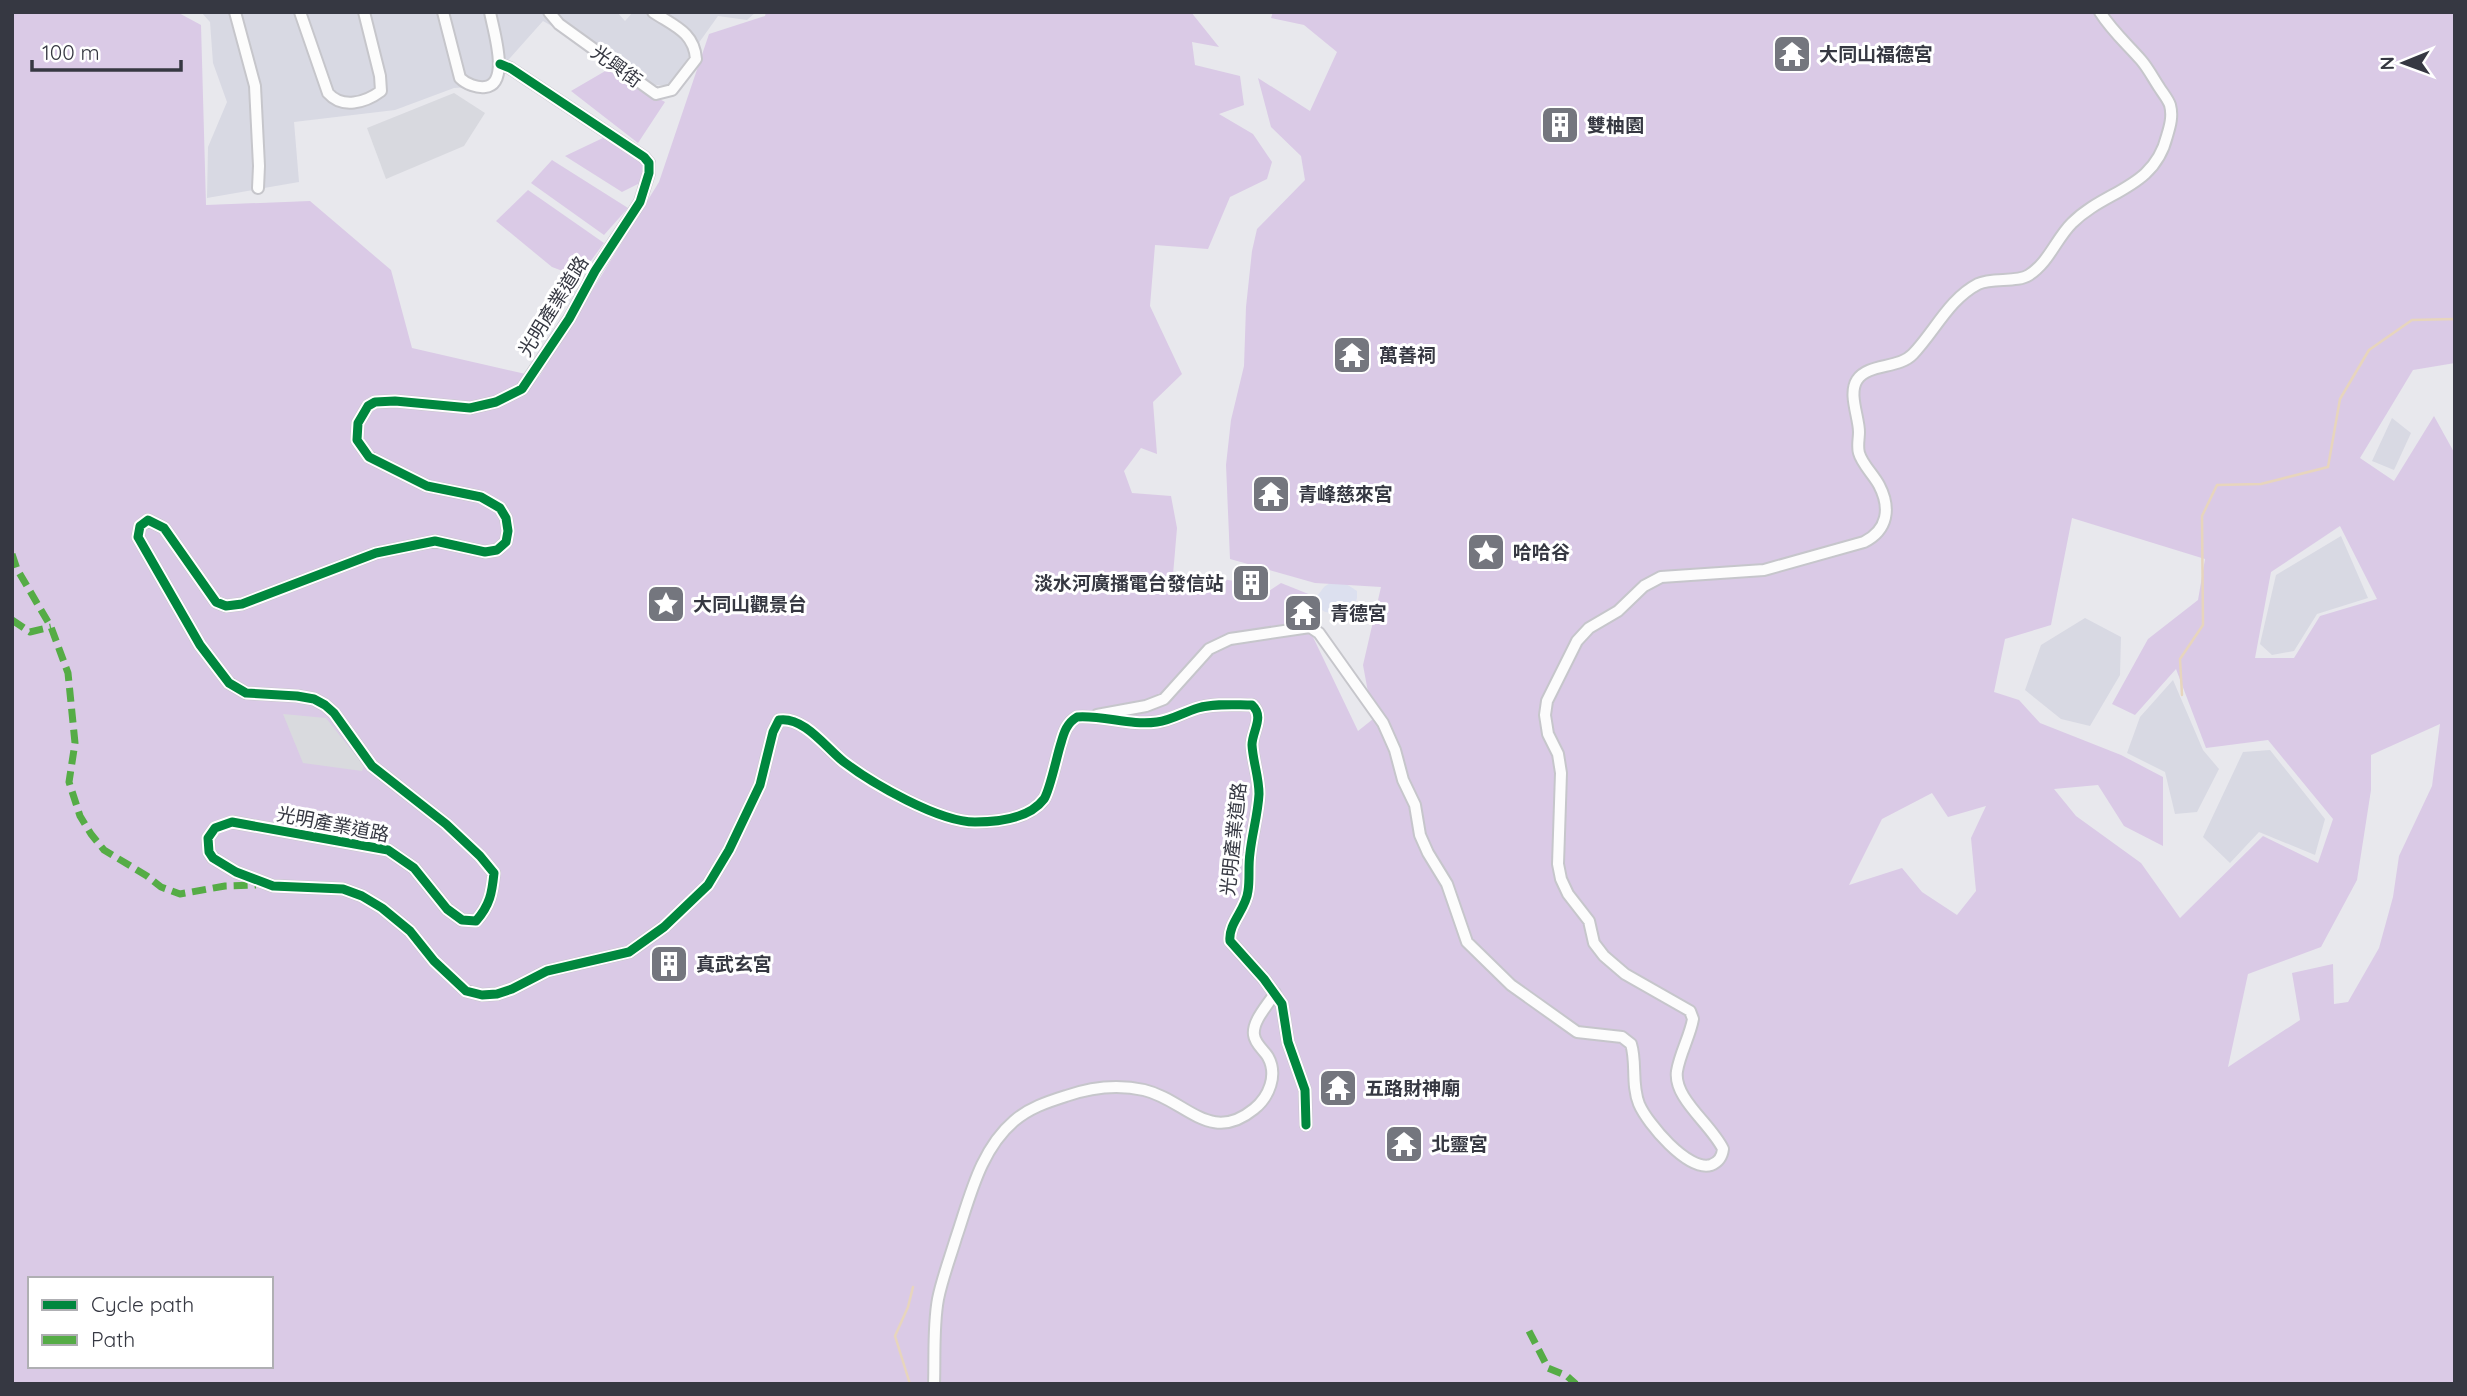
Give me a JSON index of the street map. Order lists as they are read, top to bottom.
{
  "streets": {
    "street": ["光興街", "光明產業道路"]
  },
  "places": {
    "temple": [
      "大同山福德宮",
      "萬善祠",
      "青峰慈來宮",
      "青德宮",
      "五路財神廟",
      "北靈宮"
    ],
    "building": ["雙柚園", "淡水河廣播電台發信站", "真武玄宮"],
    "place": ["哈哈谷", "大同山觀景台"]
  },
  "legend": ["Cycle path", "Path"],
  "scale_bar": "100 m",
  "north": "left"
}
